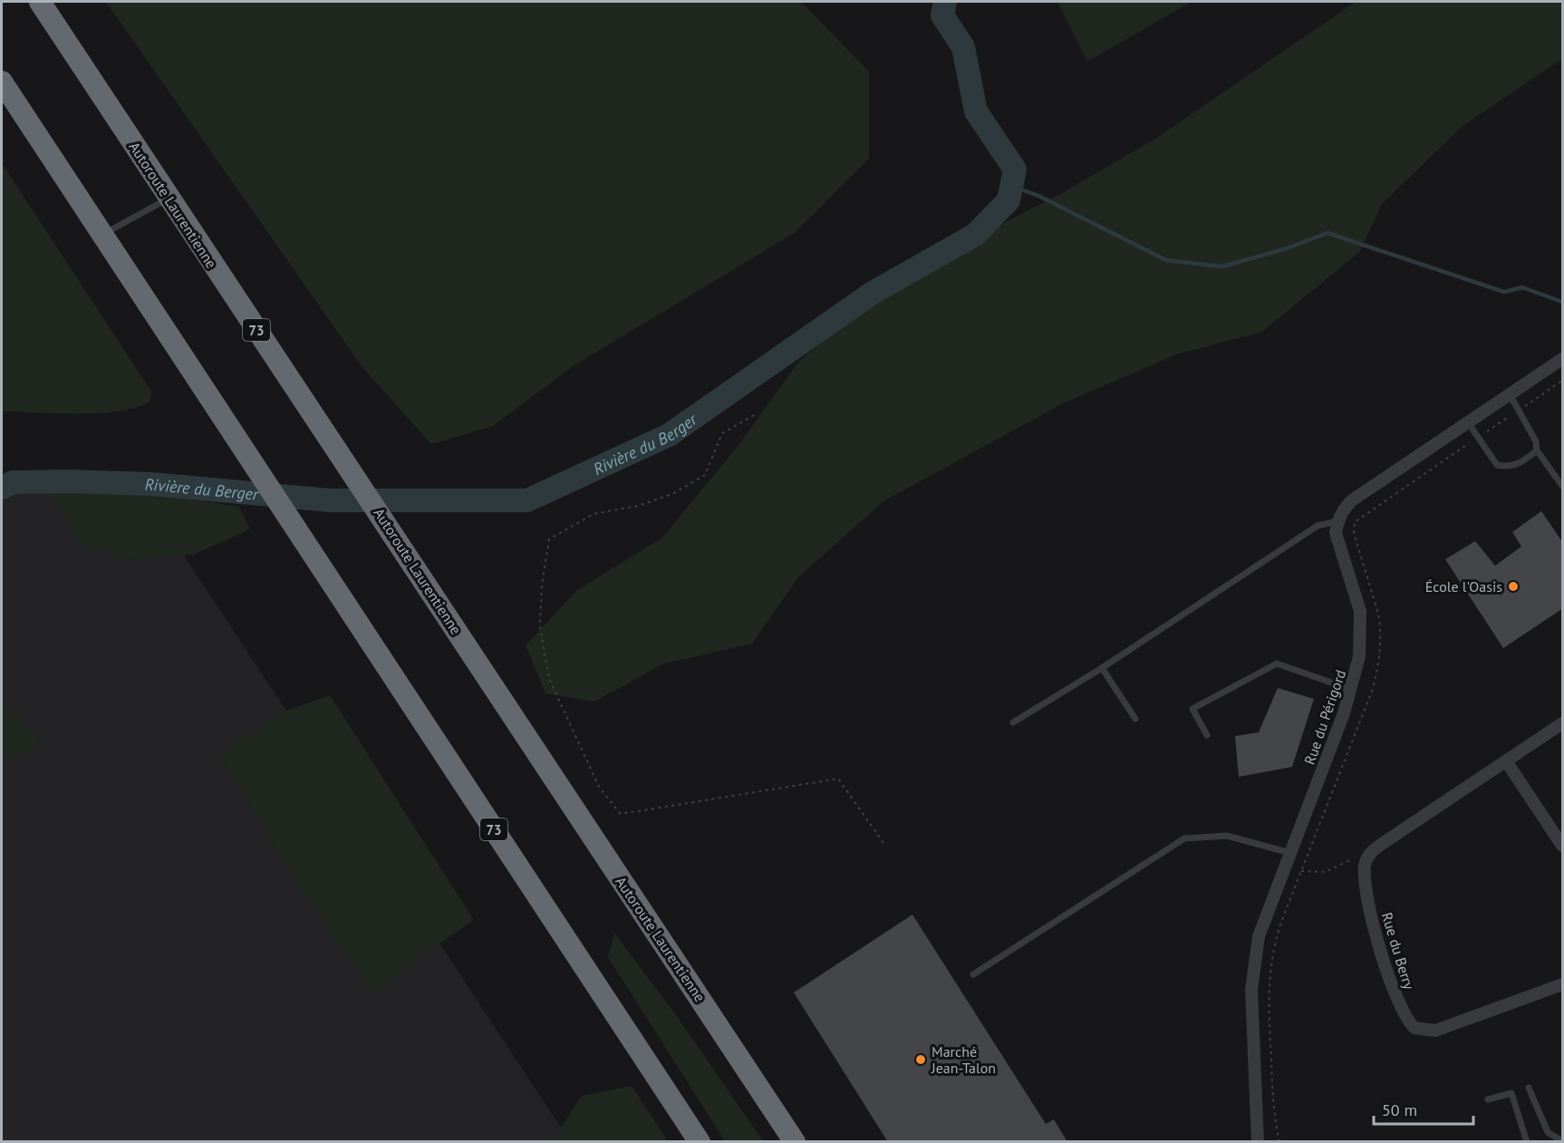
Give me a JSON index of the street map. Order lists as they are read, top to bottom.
{
  "streets": {
    "highway": ["Autoroute Laurentienne", "73"],
    "street": ["Rue du Périgord", "Rue du Berry"]
  },
  "water": ["Rivière du Berger"],
  "places": ["École l'Oasis", "Marché Jean-Talon"],
  "scale_bar": "50 m"
}
